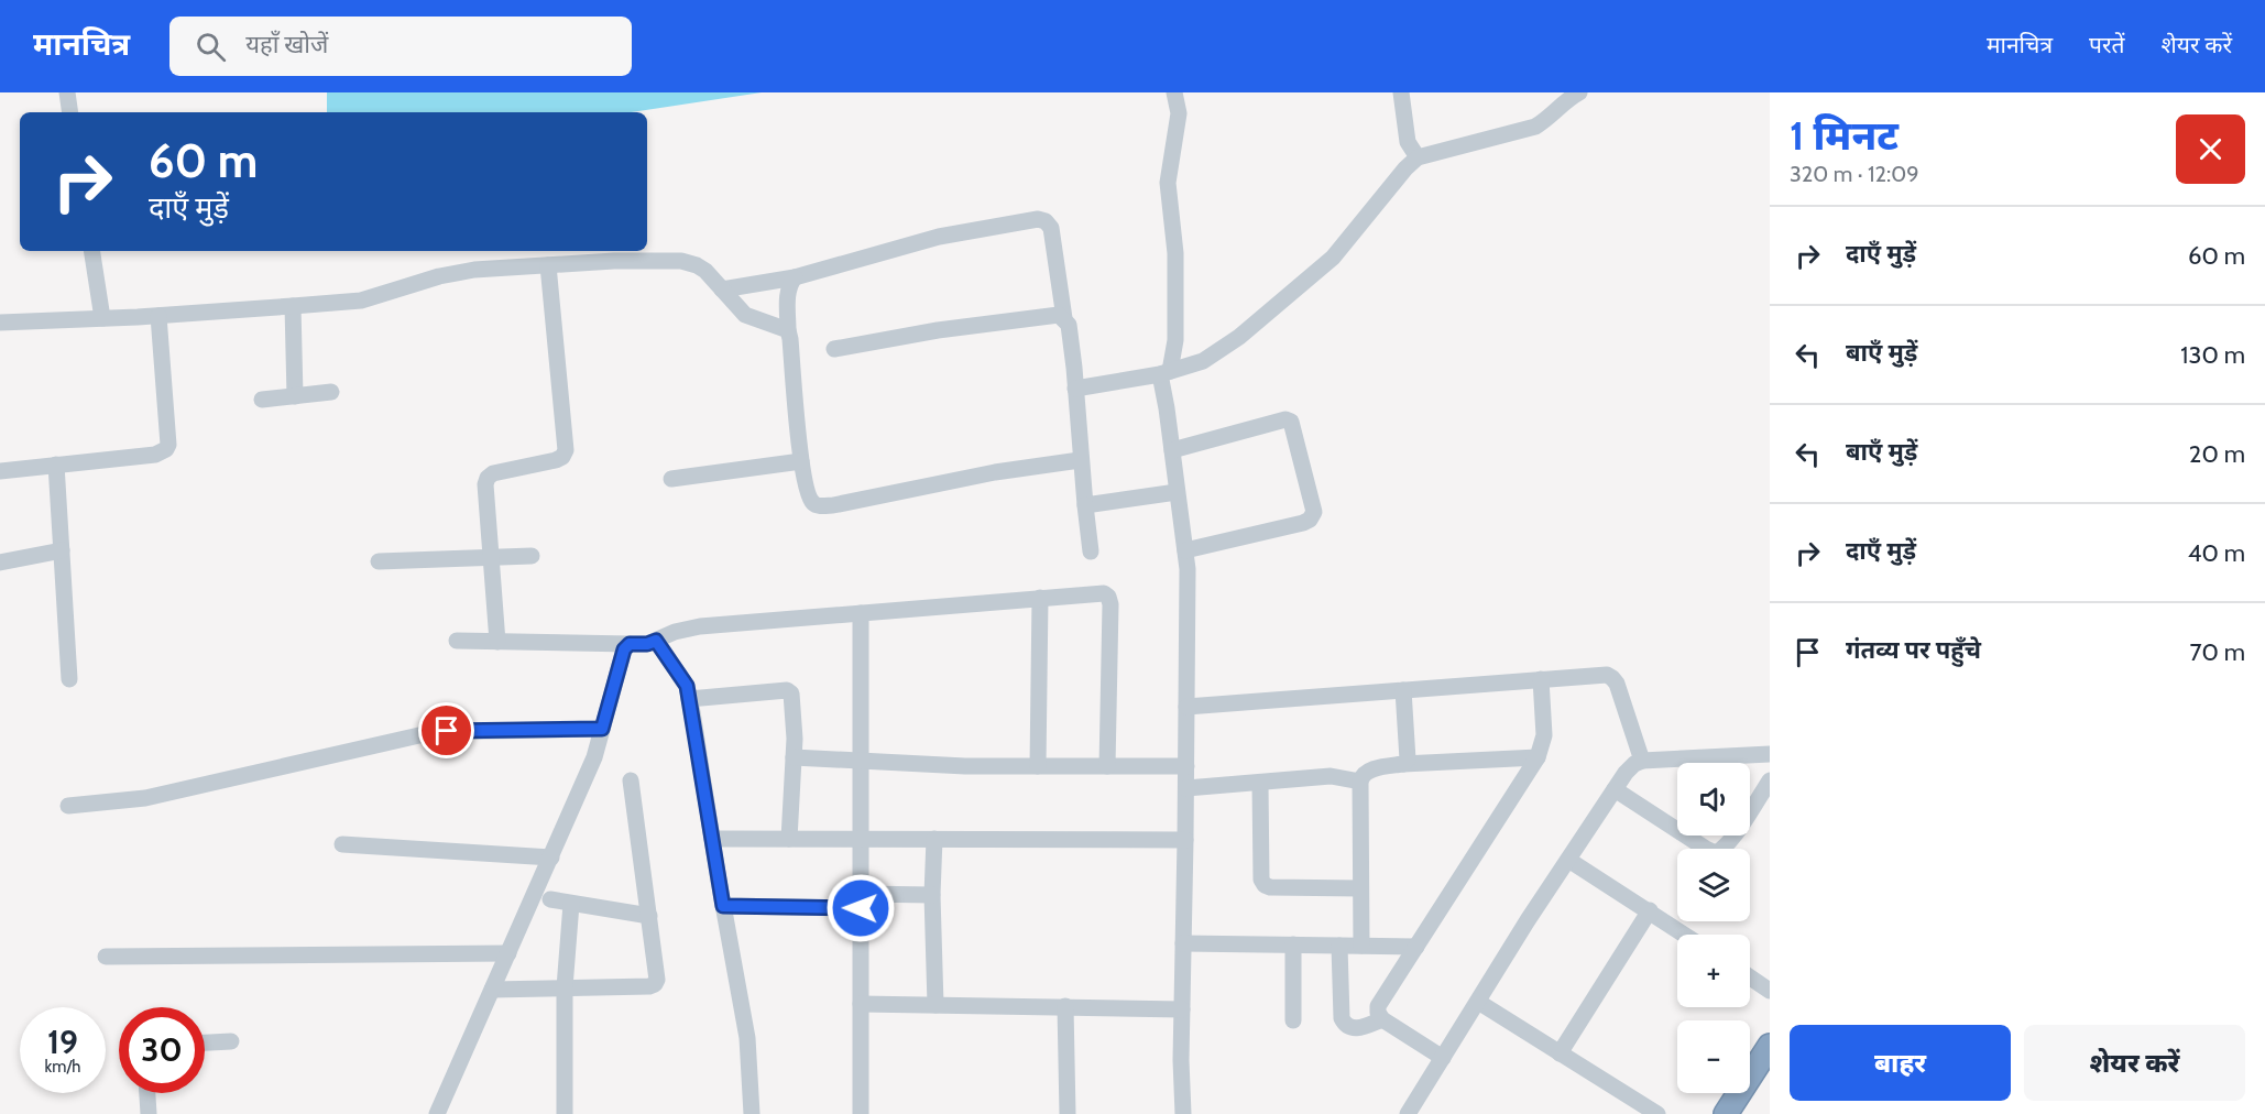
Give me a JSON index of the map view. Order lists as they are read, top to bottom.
{
  "page": {
    "header": "मानचित्र",
    "search": "यहाँ खोजें",
    "nav": ["मानचित्र", "परतें", "शेयर करें"],
    "heading": ["1 मिनट", "320 m · 12:09"],
    "turn": ["60 m", "दाएँ मुड़ें"],
    "list": [
      {
        "name": "दाएँ मुड़ें",
        "value": "60 m"
      },
      {
        "name": "बाएँ मुड़ें",
        "value": "130 m"
      },
      {
        "name": "बाएँ मुड़ें",
        "value": "20 m"
      },
      {
        "name": "दाएँ मुड़ें",
        "value": "40 m"
      },
      {
        "name": "गंतव्य पर पहुँचे",
        "value": "70 m"
      }
    ],
    "map_buttons": ["+", "−"],
    "speed": "19 km/h",
    "limit": "30",
    "buttons": ["बाहर", "शेयर करें"]
  }
}
